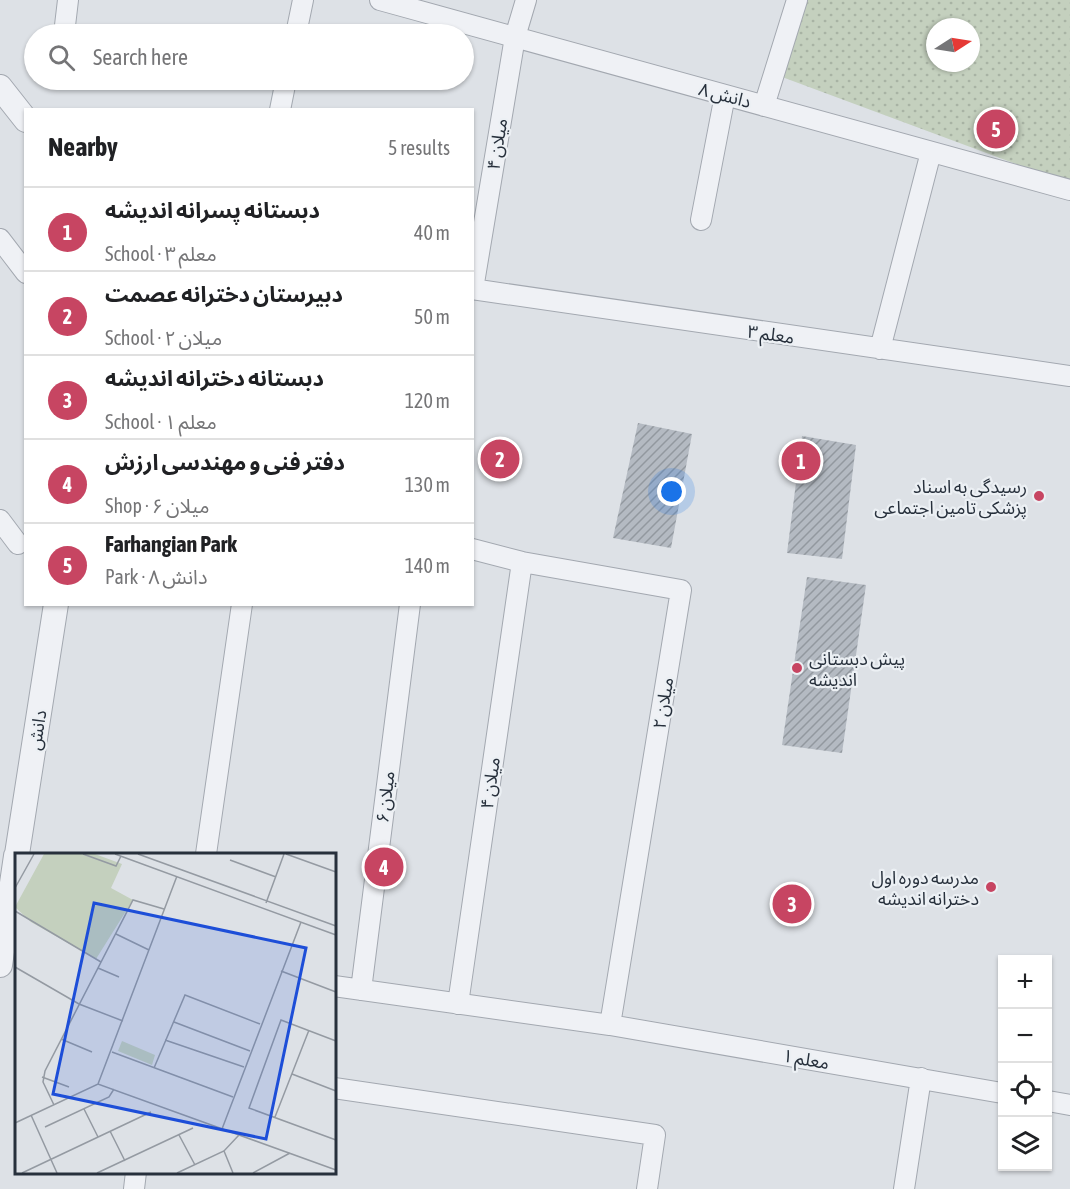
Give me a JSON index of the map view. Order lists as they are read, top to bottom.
{
  "streets": {
    "street": [
      "دانش ۸",
      "میلان ۴",
      "معلم ۳",
      "میلان ۲",
      "دانش",
      "میلان ۶",
      "معلم ۱"
    ]
  },
  "crossings": [
    ["دانش ۸", "میلان ۴"],
    ["میلان ۴", "میلان ۲"],
    ["میلان ۴", "معلم ۱"],
    ["میلان ۲", "معلم ۱"],
    ["میلان ۶", "معلم ۱"]
  ],
  "places": ["رسیدگی به اسناد پزشکی تامین اجتماعی", "پیش دبستانی اندیشه", "مدرسه دوره اول دخترانه اندیشه"],
  "north": "right",
  "page": {
    "search": "Search here",
    "pins": [
      "5",
      "2",
      "1",
      "4",
      "3"
    ],
    "heading": ["Nearby", "5 results"],
    "list": [
      {
        "mark": "1",
        "name": "دبستانه پسرانه اندیشه",
        "note": "School · معلم ۳",
        "value": "40 m"
      },
      {
        "mark": "2",
        "name": "دبیرستان دخترانه عصمت",
        "note": "School · میلان ۲",
        "value": "50 m"
      },
      {
        "mark": "3",
        "name": "دبستانه دخترانه اندیشه",
        "note": "School · معلم ۱",
        "value": "120 m"
      },
      {
        "mark": "4",
        "name": "دفتر فنی و مهندسی ارزش",
        "note": "Shop · میلان ۶",
        "value": "130 m"
      },
      {
        "mark": "5",
        "name": "Farhangian Park",
        "note": "Park · دانش ۸",
        "value": "140 m"
      }
    ],
    "map_buttons": ["+", "−"]
  }
}
